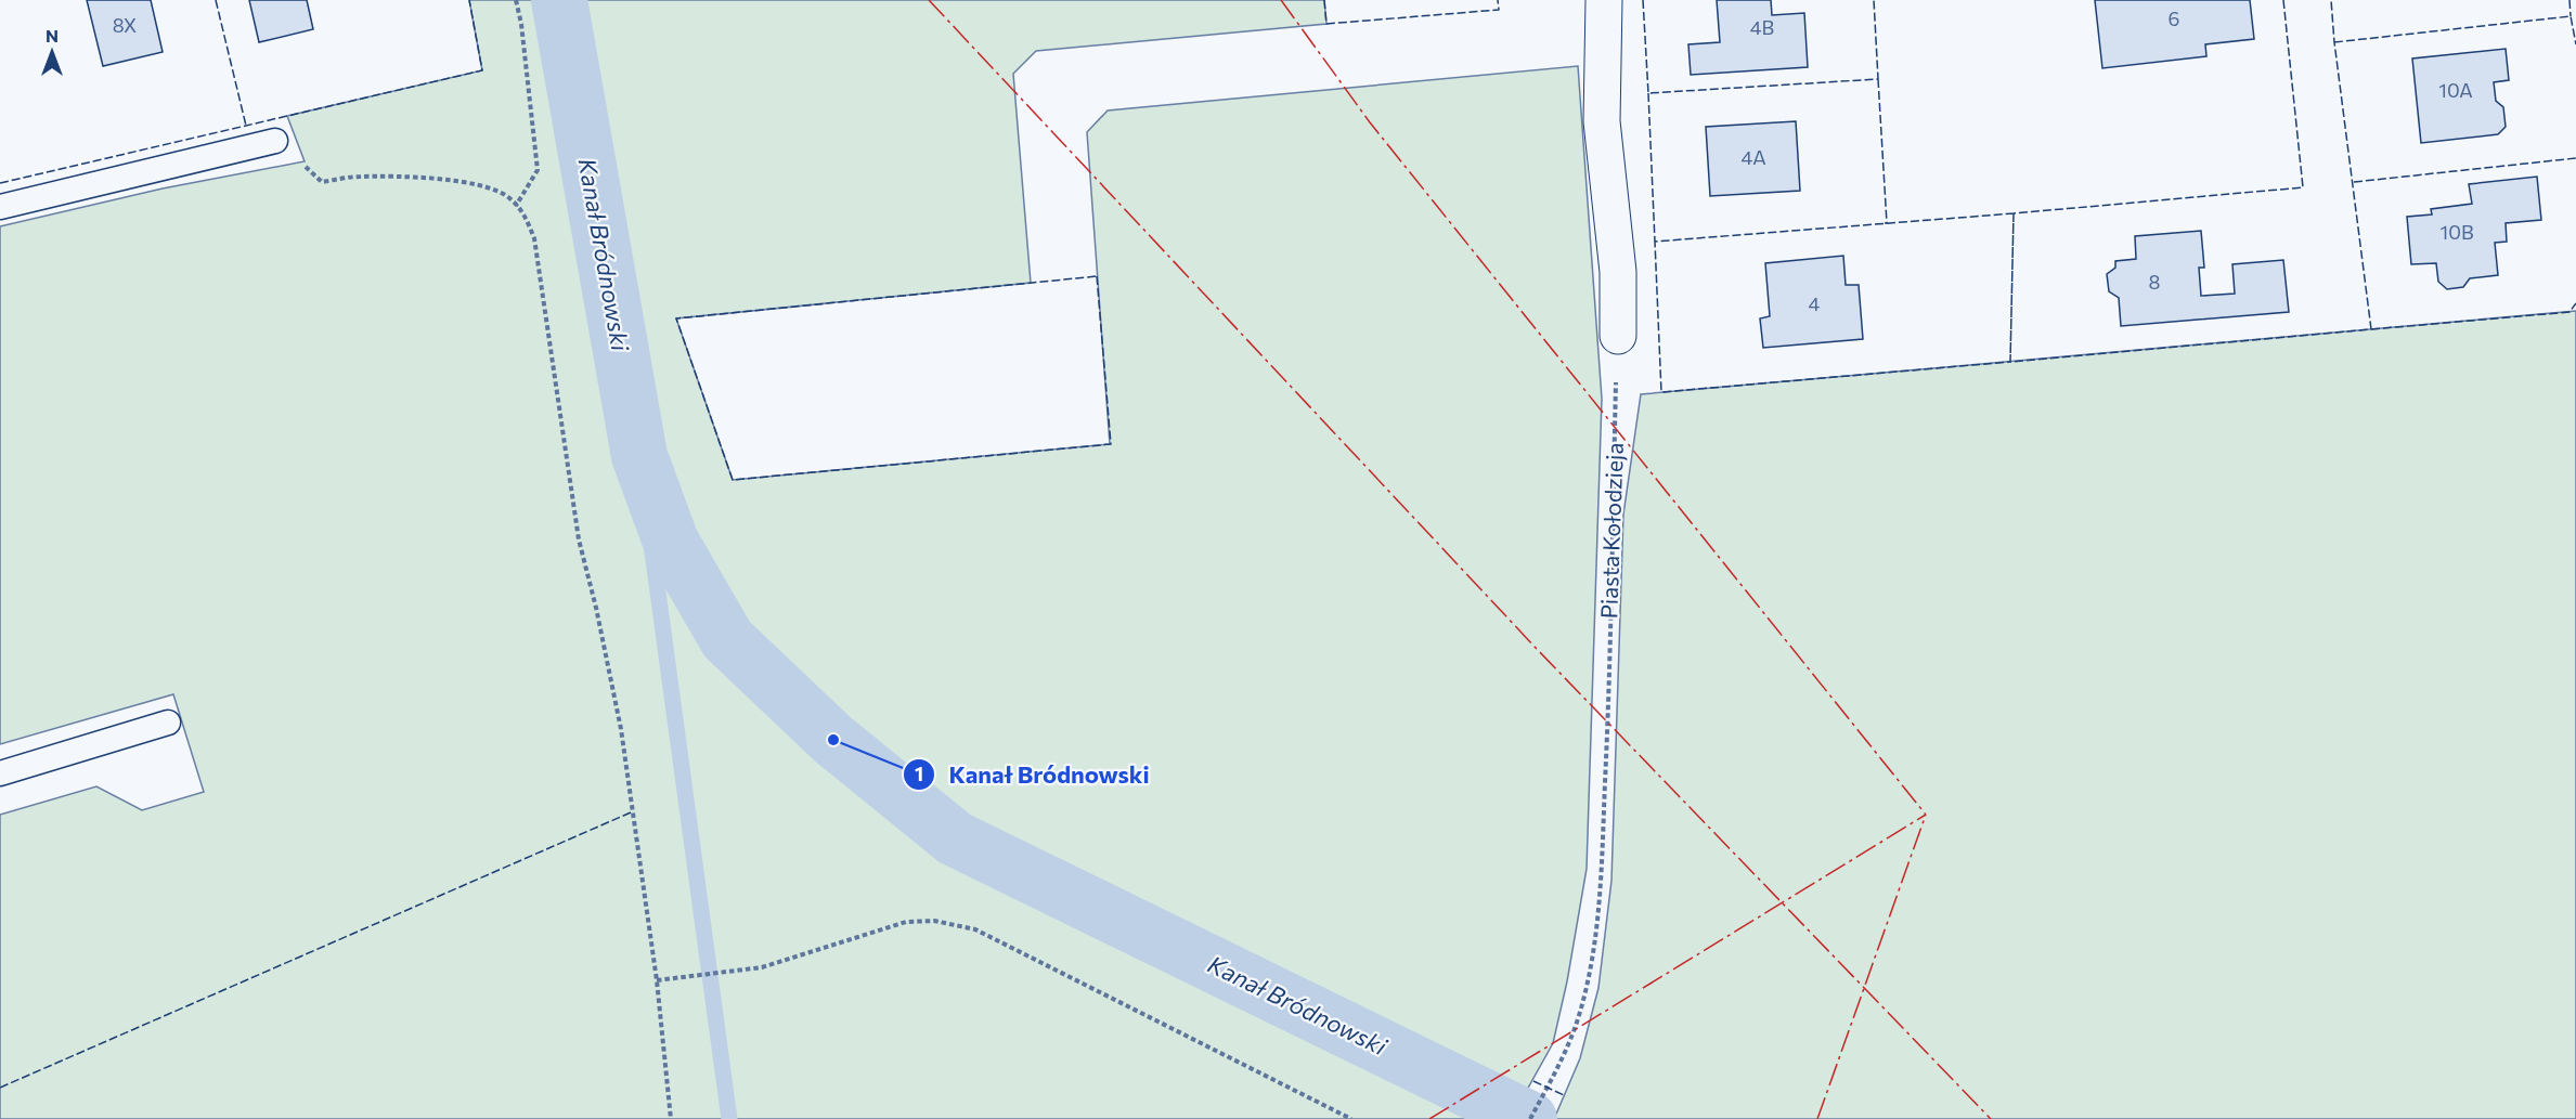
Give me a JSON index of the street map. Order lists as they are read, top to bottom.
{
  "streets": {
    "path": ["Piasta Kołodzieja"]
  },
  "water": ["Kanał Bródnowski"],
  "places": ["Kanał Bródnowski"],
  "house_numbers": [
    "6",
    "8X",
    "4B",
    "10A",
    "4A",
    "10B",
    "8",
    "4"
  ],
  "north": "top"
}
